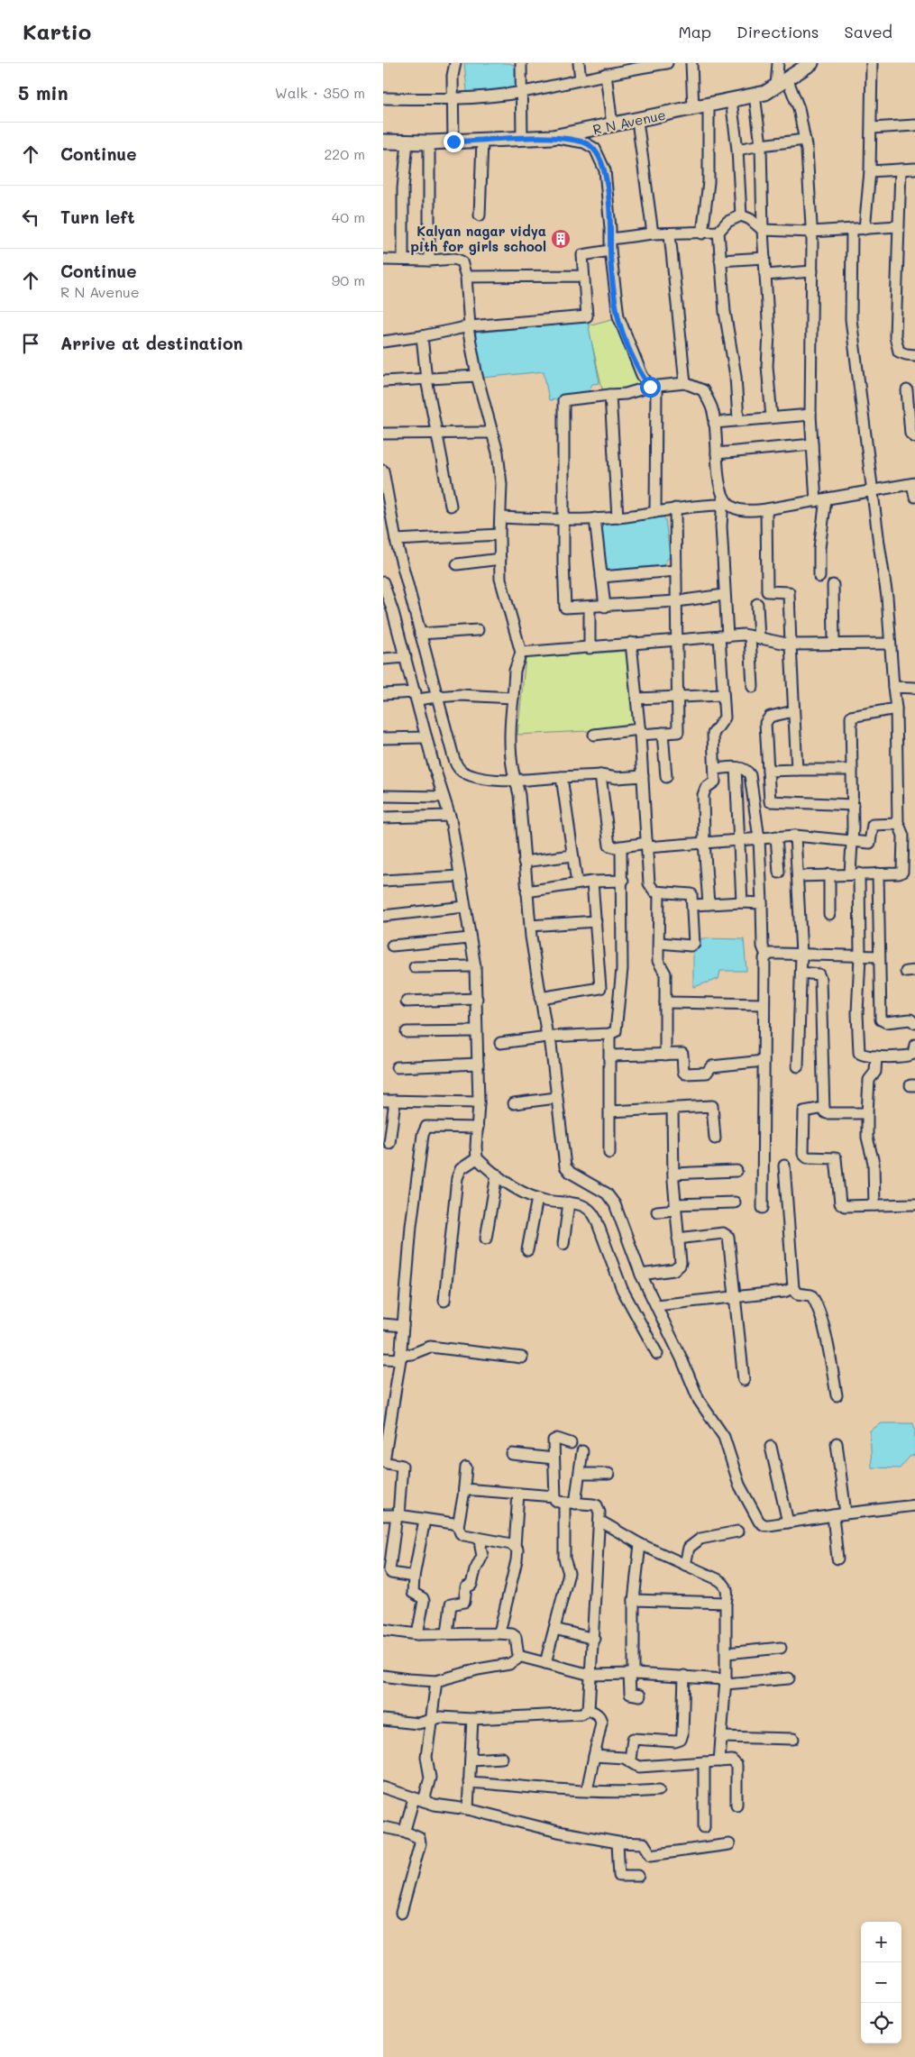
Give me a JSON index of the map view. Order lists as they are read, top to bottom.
{
  "streets": {
    "main road": ["R N Avenue"]
  },
  "places": {
    "building": ["Kalyan nagar vidya pith for girls school"]
  },
  "page": {
    "header": "Kartio",
    "nav": ["Map", "Directions", "Saved"],
    "heading": ["5 min", "Walk · 350 m"],
    "list": [
      ["Continue", "220 m"],
      ["Turn left", "40 m"],
      ["Continue", "R N Avenue", "90 m"],
      "Arrive at destination"
    ],
    "map_buttons": ["+", "−"]
  }
}
